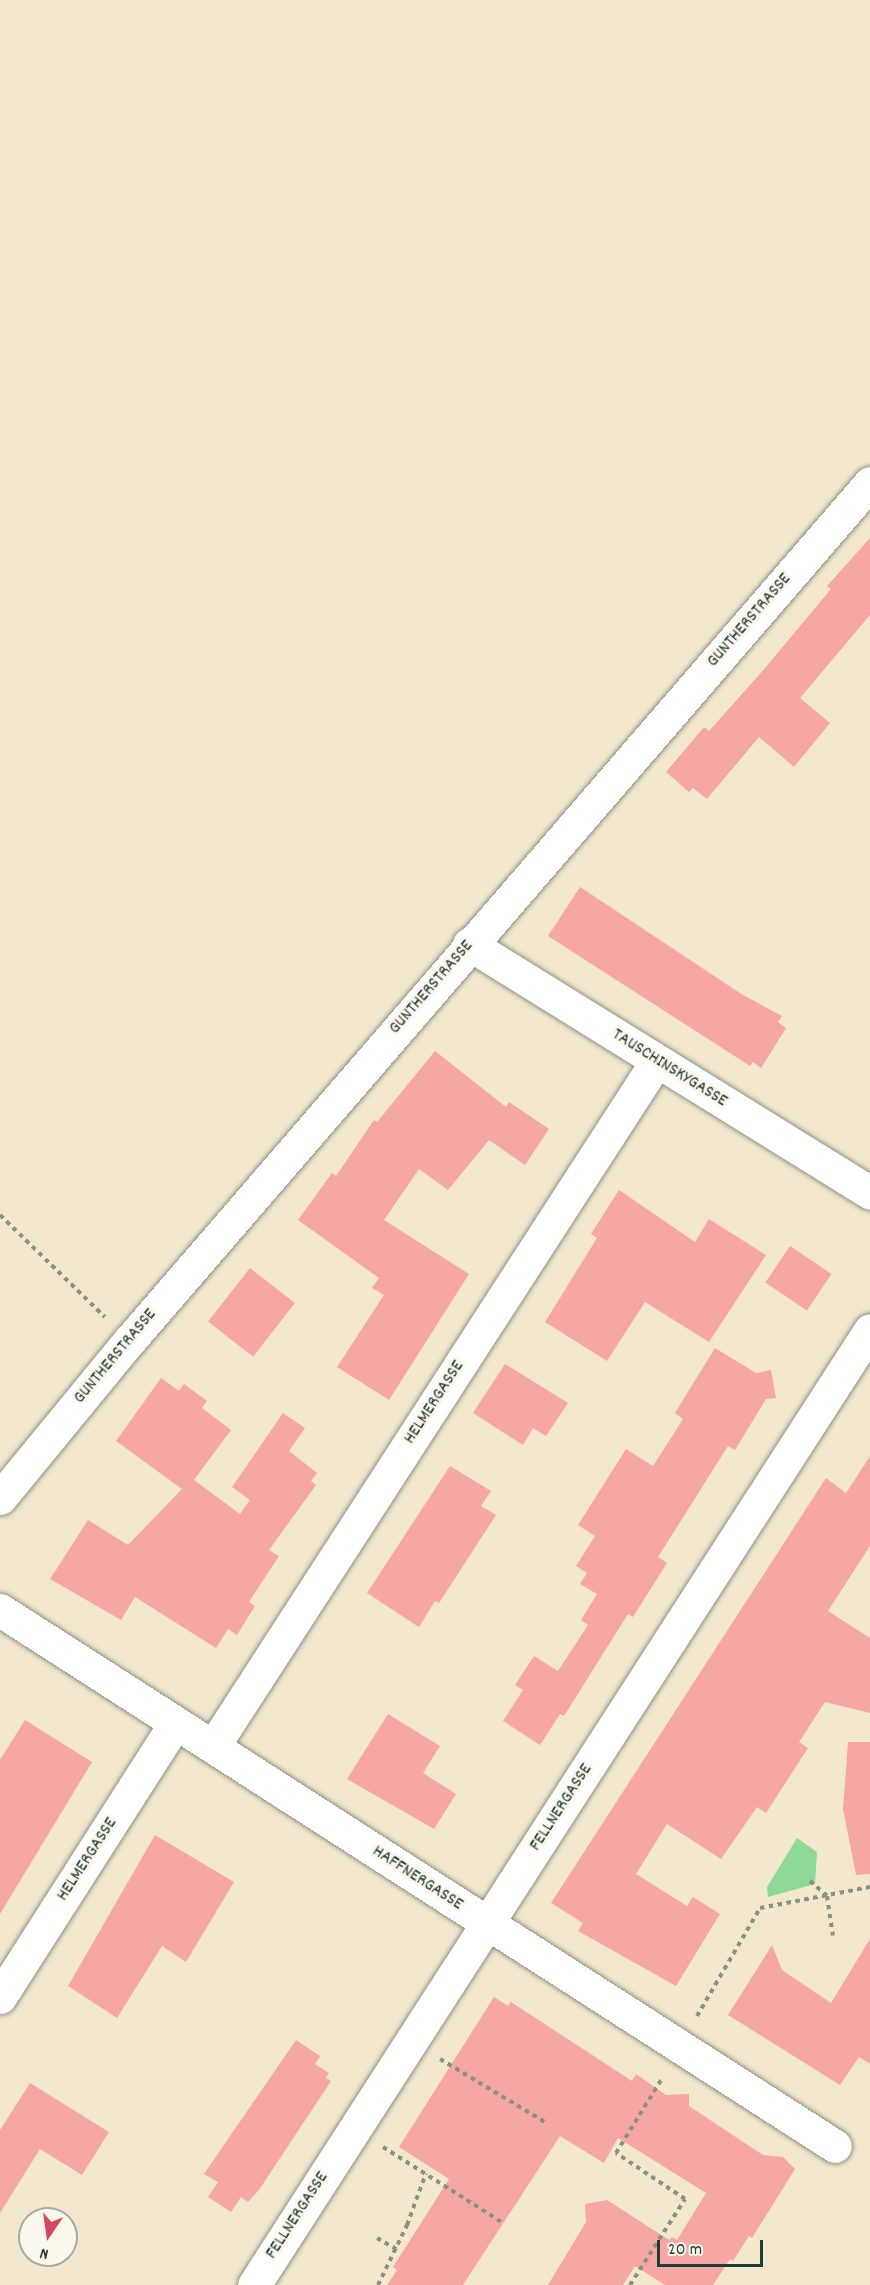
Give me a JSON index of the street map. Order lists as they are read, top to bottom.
{
  "streets": {
    "street": [
      "GUNTHERSTRASSE",
      "TAUSCHINSKYGASSE",
      "HELMERGASSE",
      "FELLNERGASSE",
      "HAFFNERGASSE"
    ]
  },
  "crossings": [
    ["GUNTHERSTRASSE", "TAUSCHINSKYGASSE"],
    ["TAUSCHINSKYGASSE", "HELMERGASSE"],
    ["HELMERGASSE", "HAFFNERGASSE"],
    ["FELLNERGASSE", "HAFFNERGASSE"]
  ],
  "scale_bar": "20 m",
  "north": "bottom"
}
